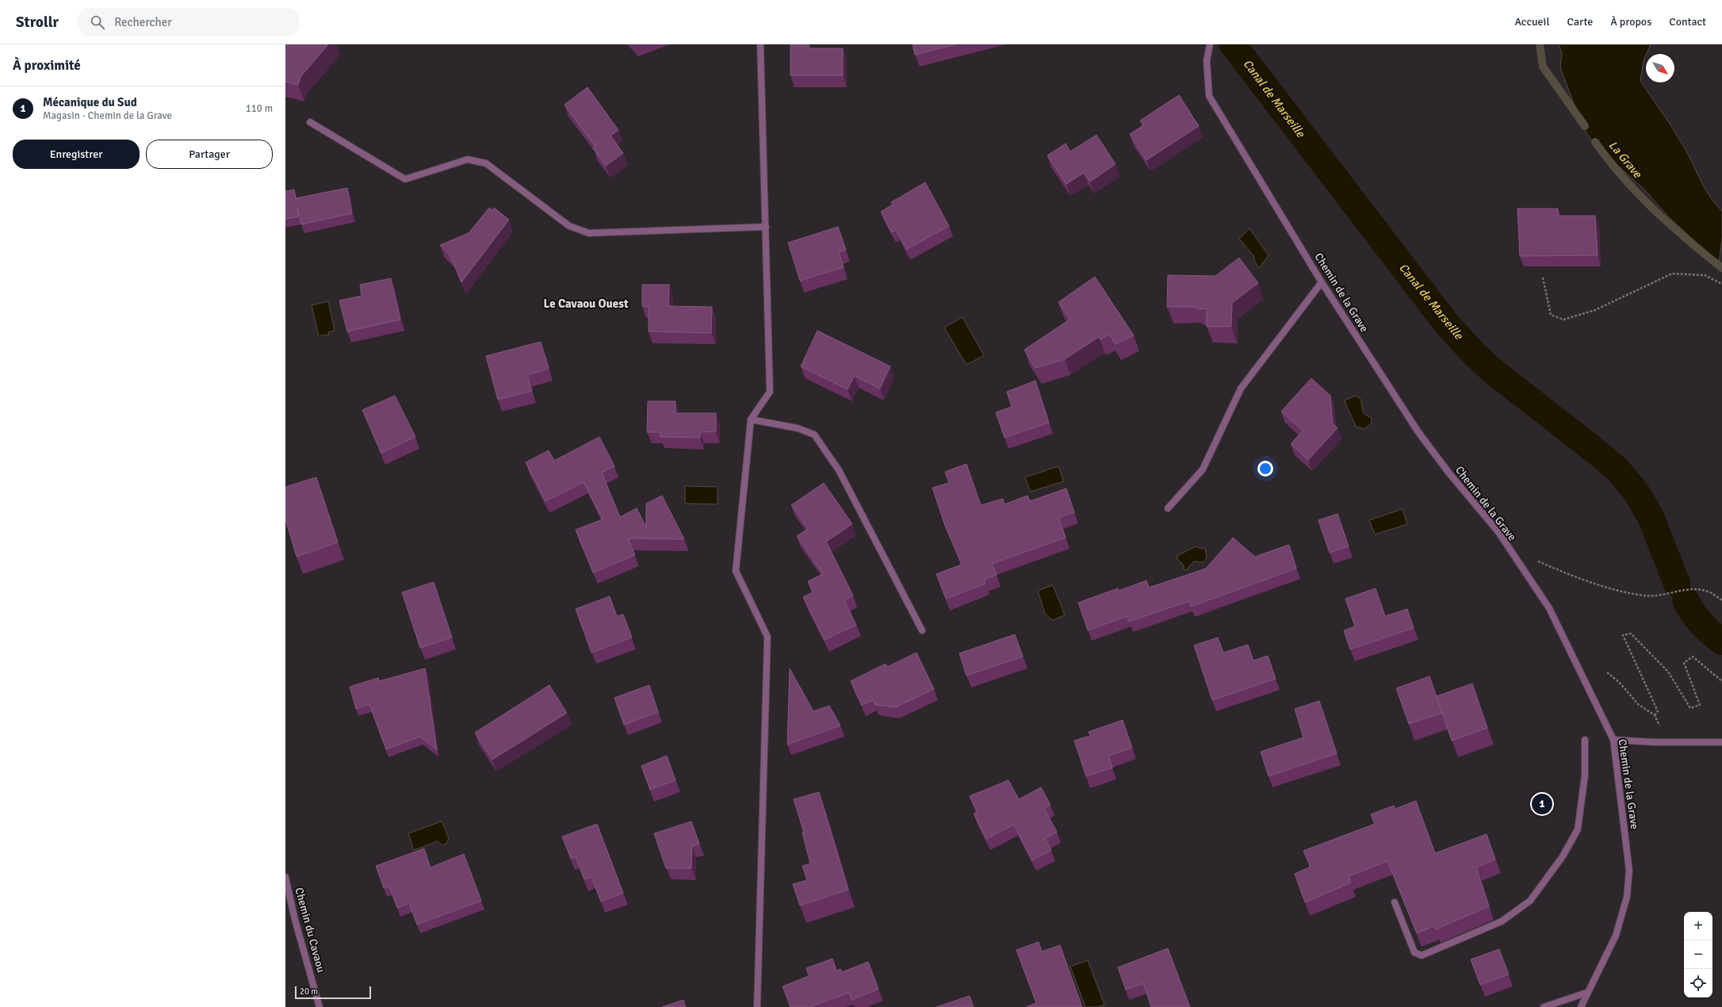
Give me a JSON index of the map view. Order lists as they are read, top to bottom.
{
  "streets": {
    "street": ["Chemin de la Grave", "Chemin du Cavaou"]
  },
  "districts": ["Le Cavaou Ouest"],
  "water": ["Canal de Marseille", "La Grave"],
  "scale_bar": "20 m",
  "north": "bottom right",
  "page": {
    "header": "Strollr",
    "search": "Rechercher",
    "nav": [
      "Accueil",
      "Carte",
      "À propos",
      "Contact"
    ],
    "heading": "À proximité",
    "list": [
      {
        "mark": "1",
        "name": "Mécanique du Sud",
        "note": "Magasin · Chemin de la Grave",
        "value": "110 m"
      }
    ],
    "buttons": ["Enregistrer", "Partager"],
    "pins": "1",
    "map_buttons": ["+", "−"],
    "scale": "20 m"
  }
}
